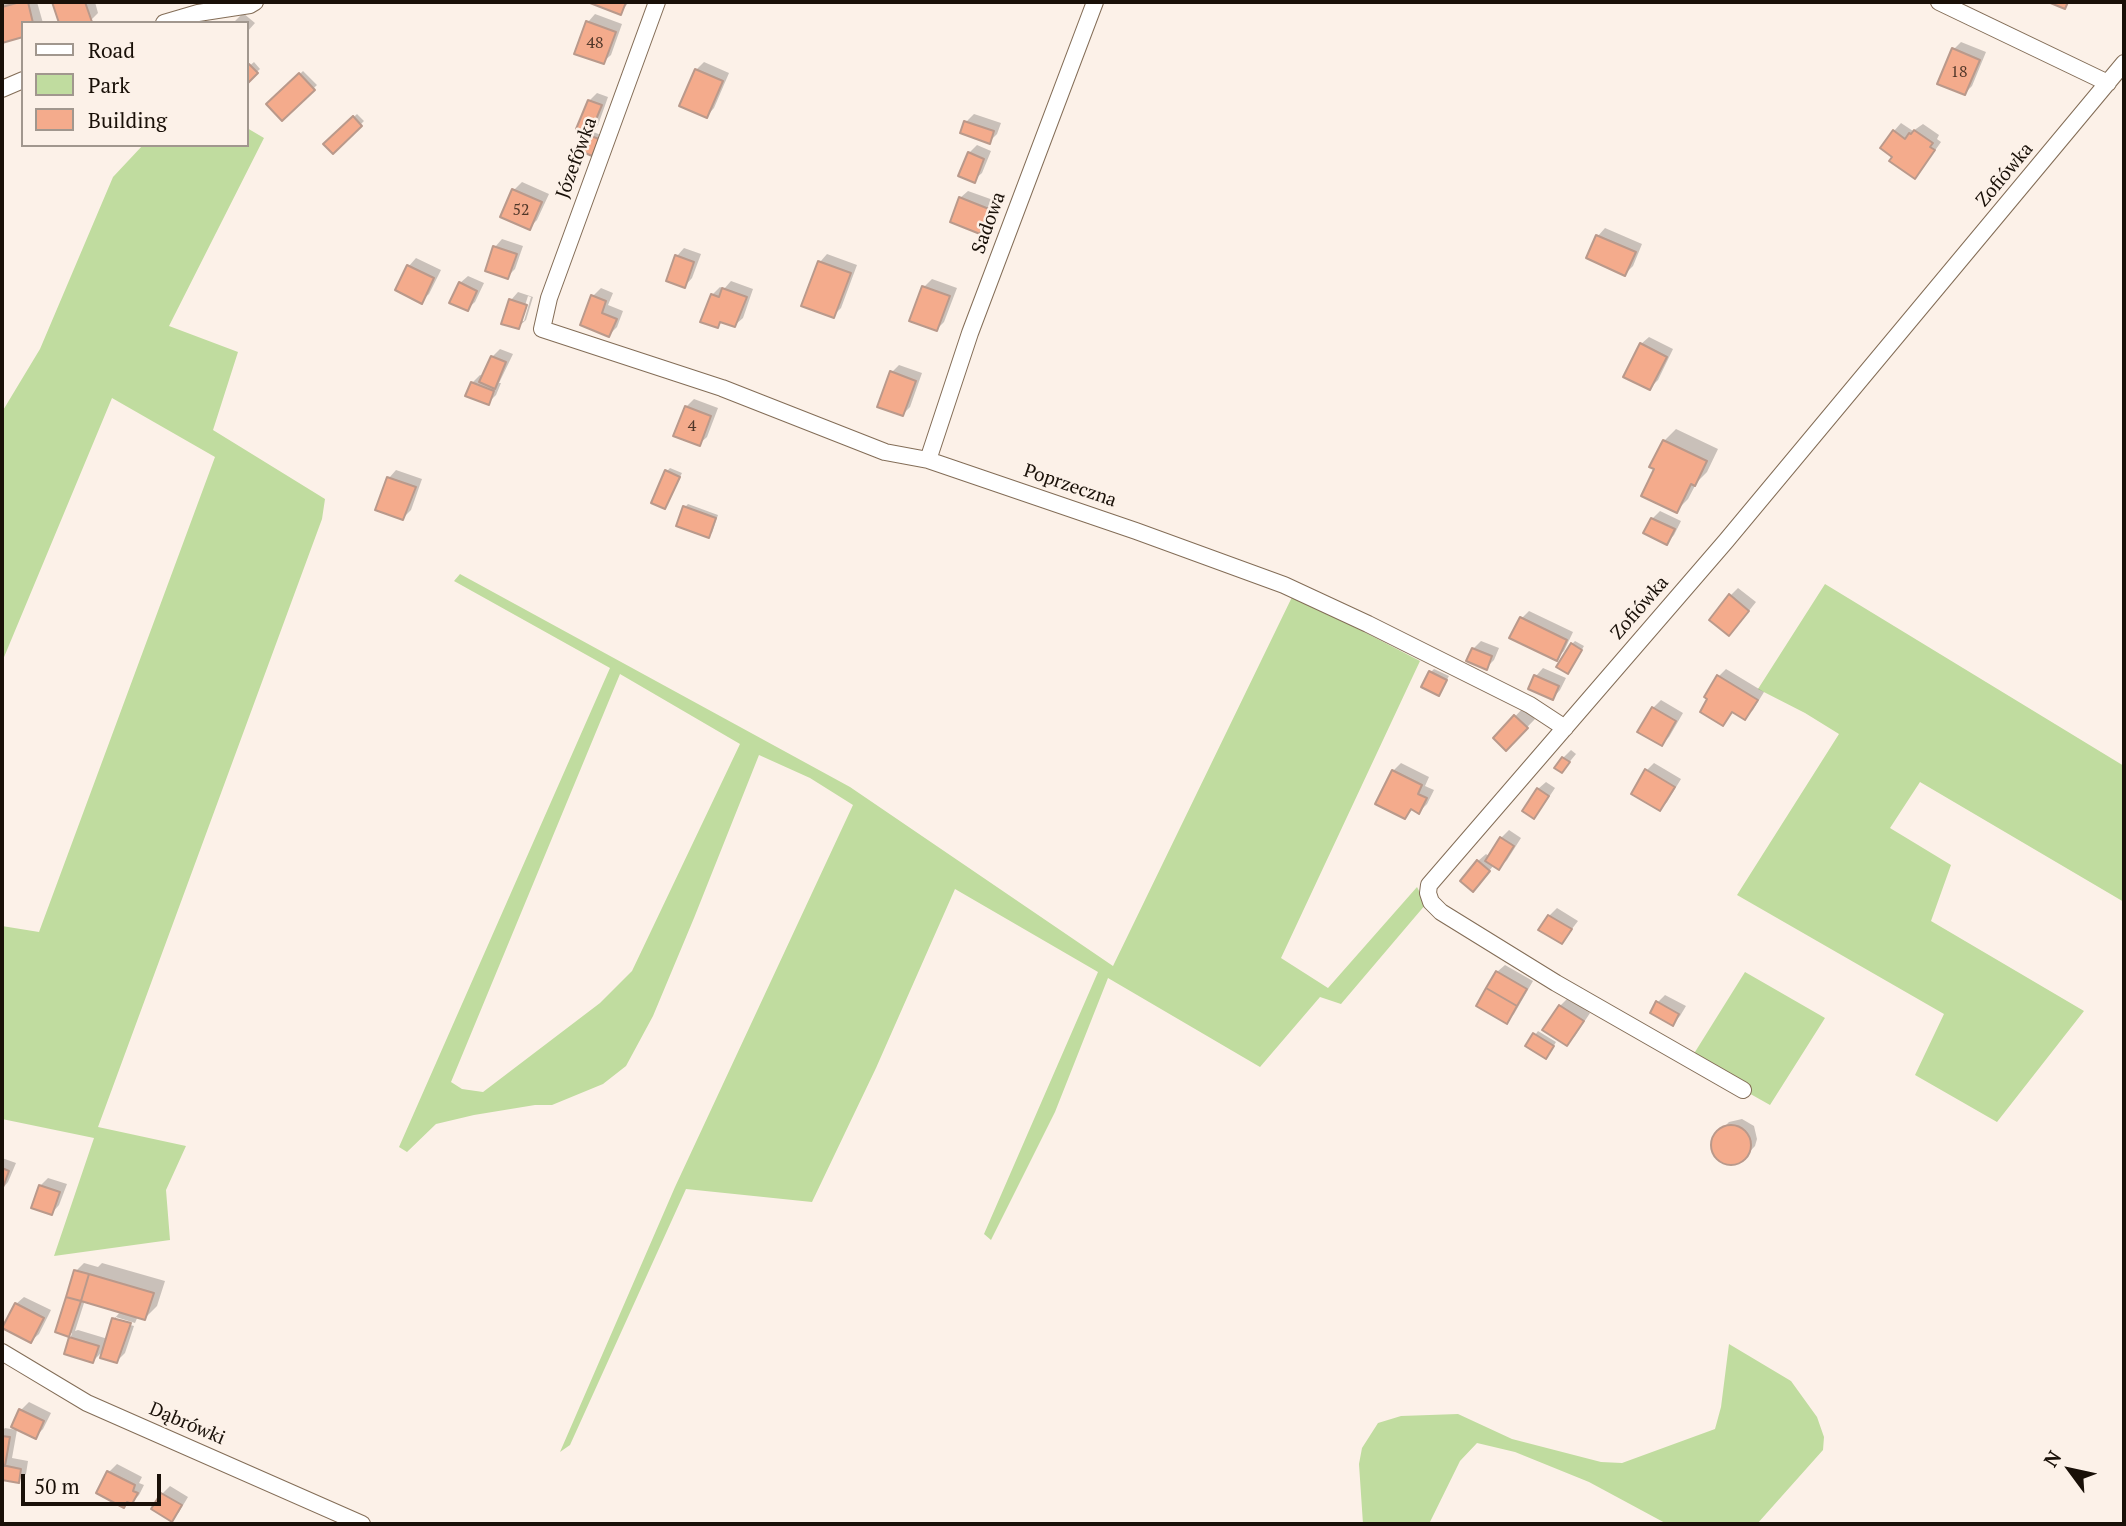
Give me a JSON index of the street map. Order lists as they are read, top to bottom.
{
  "streets": {
    "street": [
      "Józefówka",
      "Zofiówka",
      "Sadowa",
      "Poprzeczna",
      "Dąbrówki"
    ]
  },
  "crossings": [
    ["Józefówka", "Poprzeczna"],
    ["Zofiówka", "Poprzeczna"],
    ["Sadowa", "Poprzeczna"]
  ],
  "house_numbers": [
    "48",
    "18",
    "52",
    "4"
  ],
  "legend": ["Road", "Park", "Building"],
  "scale_bar": "50 m",
  "north": "top left"
}
